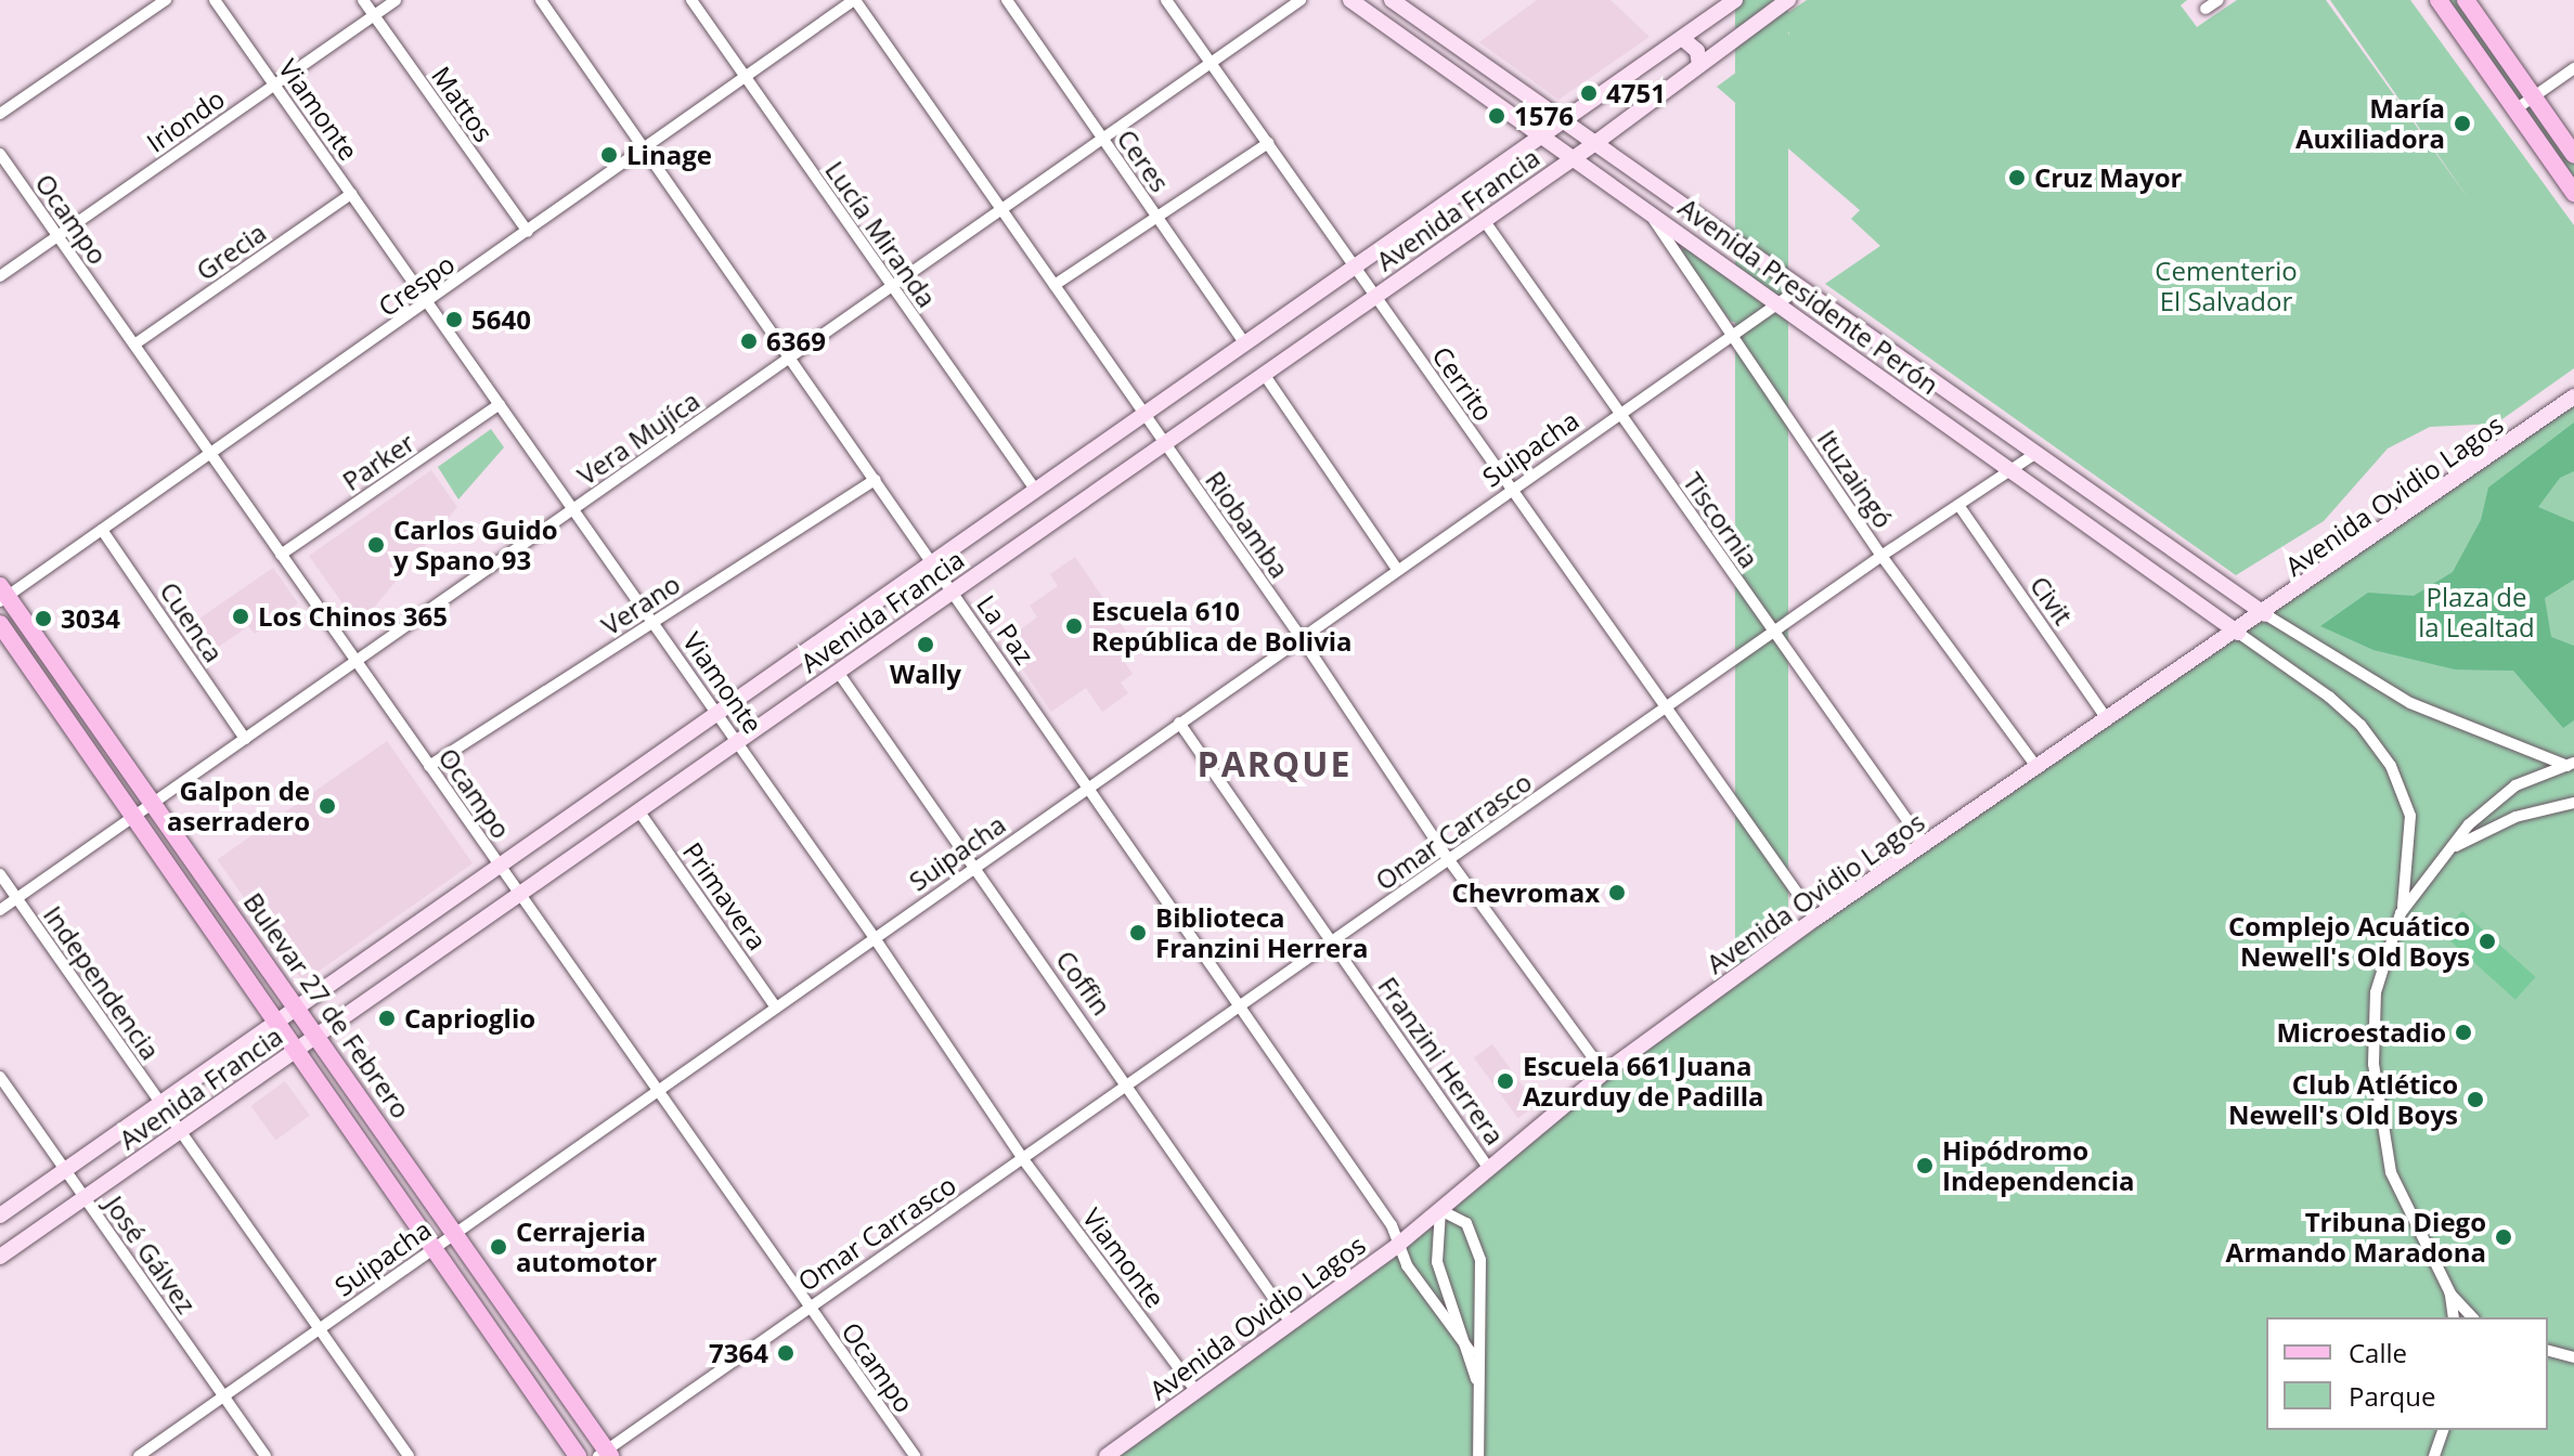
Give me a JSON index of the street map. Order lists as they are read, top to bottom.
{
  "streets": {
    "main road": [
      "Avenida Francia",
      "Avenida Presidente Perón",
      "Avenida Ovidio Lagos",
      "Bulevar 27 de Febrero"
    ],
    "street": [
      "Mattos",
      "Viamonte",
      "Iriondo",
      "Ceres",
      "Ocampo",
      "Lucía Miranda",
      "Grecia",
      "Crespo",
      "Cerrito",
      "Vera Mujíca",
      "Suipacha",
      "Parker",
      "Ituzaingó",
      "Tiscornia",
      "Riobamba",
      "Civit",
      "Verano",
      "Cuenca",
      "La Paz",
      "Omar Carrasco",
      "Primavera",
      "Independencia",
      "Coffin",
      "Franzini Herrera",
      "José Gálvez"
    ]
  },
  "crossings": [
    ["Mattos", "Iriondo"],
    ["Mattos", "Crespo"],
    ["Viamonte", "Iriondo"],
    ["Viamonte", "Avenida Francia"],
    ["Viamonte", "Grecia"],
    ["Viamonte", "Crespo"],
    ["Viamonte", "Vera Mujíca"],
    ["Viamonte", "Suipacha"],
    ["Viamonte", "Parker"],
    ["Viamonte", "Avenida Ovidio Lagos"],
    ["Viamonte", "Verano"],
    ["Viamonte", "Omar Carrasco"],
    ["Iriondo", "Ocampo"],
    ["Ceres", "Avenida Francia"],
    ["Ceres", "Vera Mujíca"],
    ["Avenida Francia", "Ocampo"],
    ["Avenida Francia", "Lucía Miranda"],
    ["Avenida Francia", "Avenida Presidente Perón"],
    ["Avenida Francia", "Cerrito"],
    ["Avenida Francia", "Tiscornia"],
    ["Avenida Francia", "Riobamba"],
    ["Avenida Francia", "La Paz"],
    ["Avenida Francia", "Primavera"],
    ["Avenida Francia", "Independencia"],
    ["Avenida Francia", "Coffin"],
    ["Avenida Francia", "Bulevar 27 de Febrero"],
    ["Avenida Francia", "José Gálvez"],
    ["Ocampo", "Grecia"],
    ["Ocampo", "Crespo"],
    ["Ocampo", "Vera Mujíca"],
    ["Ocampo", "Suipacha"],
    ["Ocampo", "Parker"],
    ["Ocampo", "Verano"],
    ["Ocampo", "Omar Carrasco"],
    ["Lucía Miranda", "Crespo"],
    ["Lucía Miranda", "Vera Mujíca"],
    ["Crespo", "Riobamba"],
    ["Crespo", "Cuenca"],
    ["Crespo", "La Paz"],
    ["Crespo", "Bulevar 27 de Febrero"],
    ["Avenida Presidente Perón", "Suipacha"],
    ["Avenida Presidente Perón", "Ituzaingó"],
    ["Avenida Presidente Perón", "Avenida Ovidio Lagos"],
    ["Avenida Presidente Perón", "Omar Carrasco"],
    ["Cerrito", "Vera Mujíca"],
    ["Cerrito", "Suipacha"],
    ["Cerrito", "Avenida Ovidio Lagos"],
    ["Cerrito", "Omar Carrasco"],
    ["Vera Mujíca", "Riobamba"],
    ["Vera Mujíca", "Cuenca"],
    ["Vera Mujíca", "La Paz"],
    ["Vera Mujíca", "Independencia"],
    ["Vera Mujíca", "Bulevar 27 de Febrero"],
    ["Suipacha", "Ituzaingó"],
    ["Suipacha", "Tiscornia"],
    ["Suipacha", "Riobamba"],
    ["Suipacha", "La Paz"],
    ["Suipacha", "Primavera"],
    ["Suipacha", "Independencia"],
    ["Suipacha", "Coffin"],
    ["Suipacha", "Bulevar 27 de Febrero"],
    ["Suipacha", "Franzini Herrera"],
    ["Suipacha", "José Gálvez"],
    ["Ituzaingó", "Avenida Ovidio Lagos"],
    ["Ituzaingó", "Omar Carrasco"],
    ["Avenida Ovidio Lagos", "Tiscornia"],
    ["Avenida Ovidio Lagos", "Riobamba"],
    ["Avenida Ovidio Lagos", "Civit"],
    ["Avenida Ovidio Lagos", "La Paz"],
    ["Avenida Ovidio Lagos", "Coffin"],
    ["Avenida Ovidio Lagos", "Franzini Herrera"],
    ["Tiscornia", "Omar Carrasco"],
    ["Riobamba", "Omar Carrasco"],
    ["Civit", "Omar Carrasco"],
    ["Verano", "La Paz"],
    ["La Paz", "Omar Carrasco"],
    ["Omar Carrasco", "Coffin"],
    ["Omar Carrasco", "Bulevar 27 de Febrero"],
    ["Omar Carrasco", "Franzini Herrera"]
  ],
  "districts": ["PARQUE"],
  "parks": ["Cementerio El Salvador", "Plaza de la Lealtad"],
  "places": [
    "4751",
    "1576",
    "María Auxiliadora",
    "Linage",
    "Cruz Mayor",
    "5640",
    "6369",
    "Carlos Guido y Spano 93",
    "Los Chinos 365",
    "3034",
    "Escuela 610 República de Bolivia",
    "Wally",
    "Galpon de aserradero",
    "Chevromax",
    "Biblioteca Franzini Herrera",
    "Complejo Acuático Newell's Old Boys",
    "Caprioglio",
    "Microestadio",
    "Escuela 661 Juana Azurduy de Padilla",
    "Club Atlético Newell's Old Boys",
    "Hipódromo Independencia",
    "Tribuna Diego Armando Maradona",
    "Cerrajeria automotor",
    "7364"
  ],
  "legend": ["Calle", "Parque"]
}
